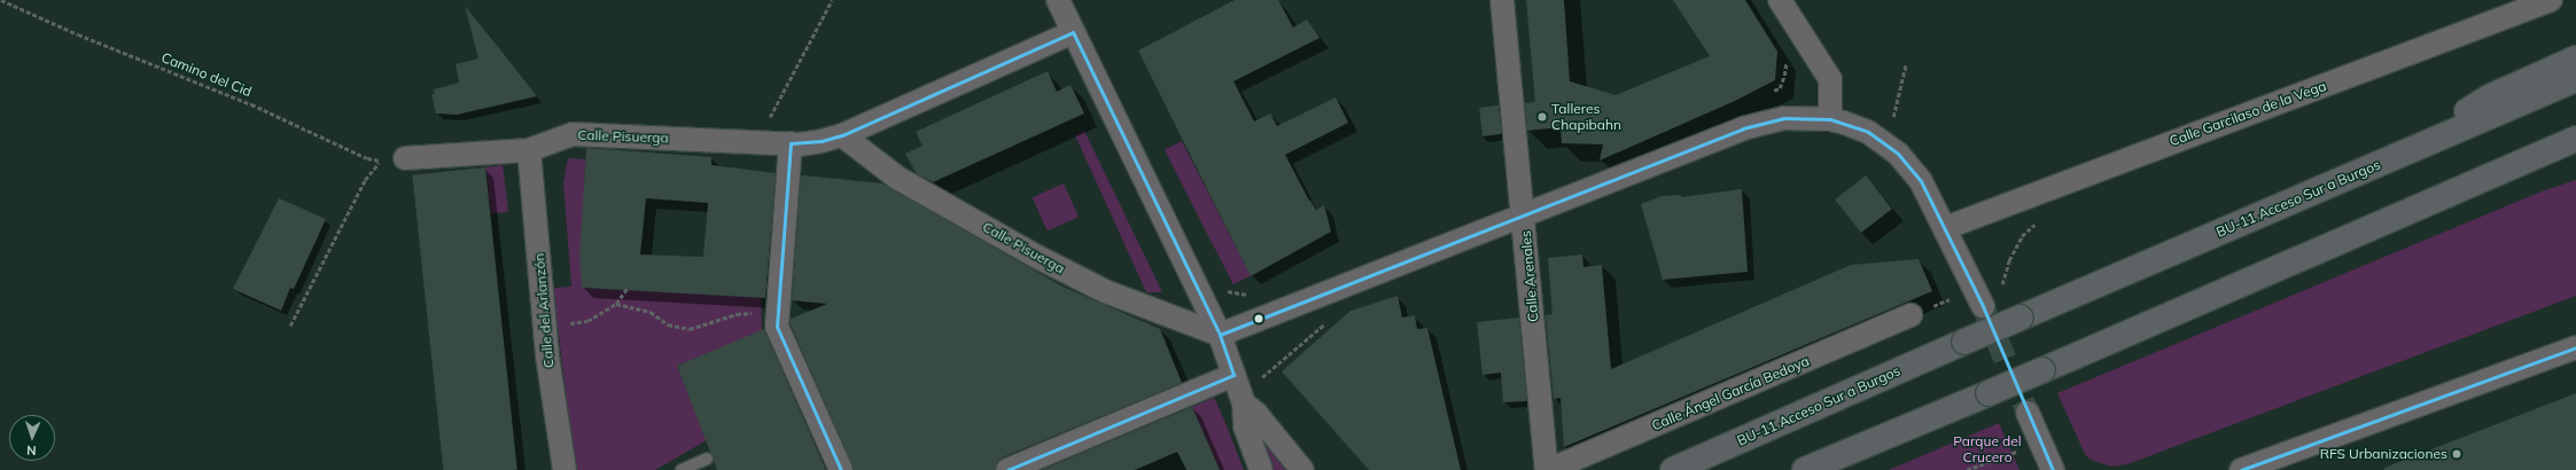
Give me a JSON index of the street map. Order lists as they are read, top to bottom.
{
  "streets": {
    "highway": ["BU-11 Acceso Sur a Burgos"],
    "street": [
      "Calle Garcilaso de la Vega",
      "Calle Pisuerga",
      "Calle Arenales",
      "Calle del Arlanzón",
      "Calle Ángel García Bedoya"
    ],
    "path": ["Camino del Cid"]
  },
  "crossings": [
    ["Camino del Cid", "Calle Pisuerga"],
    ["Calle Pisuerga", "Calle del Arlanzón"],
    ["Calle Arenales", "Calle Ángel García Bedoya"]
  ],
  "parks": ["Parque del Crucero"],
  "places": ["Talleres Chapibahn", "RFS Urbanizaciones"],
  "north": "bottom"
}
